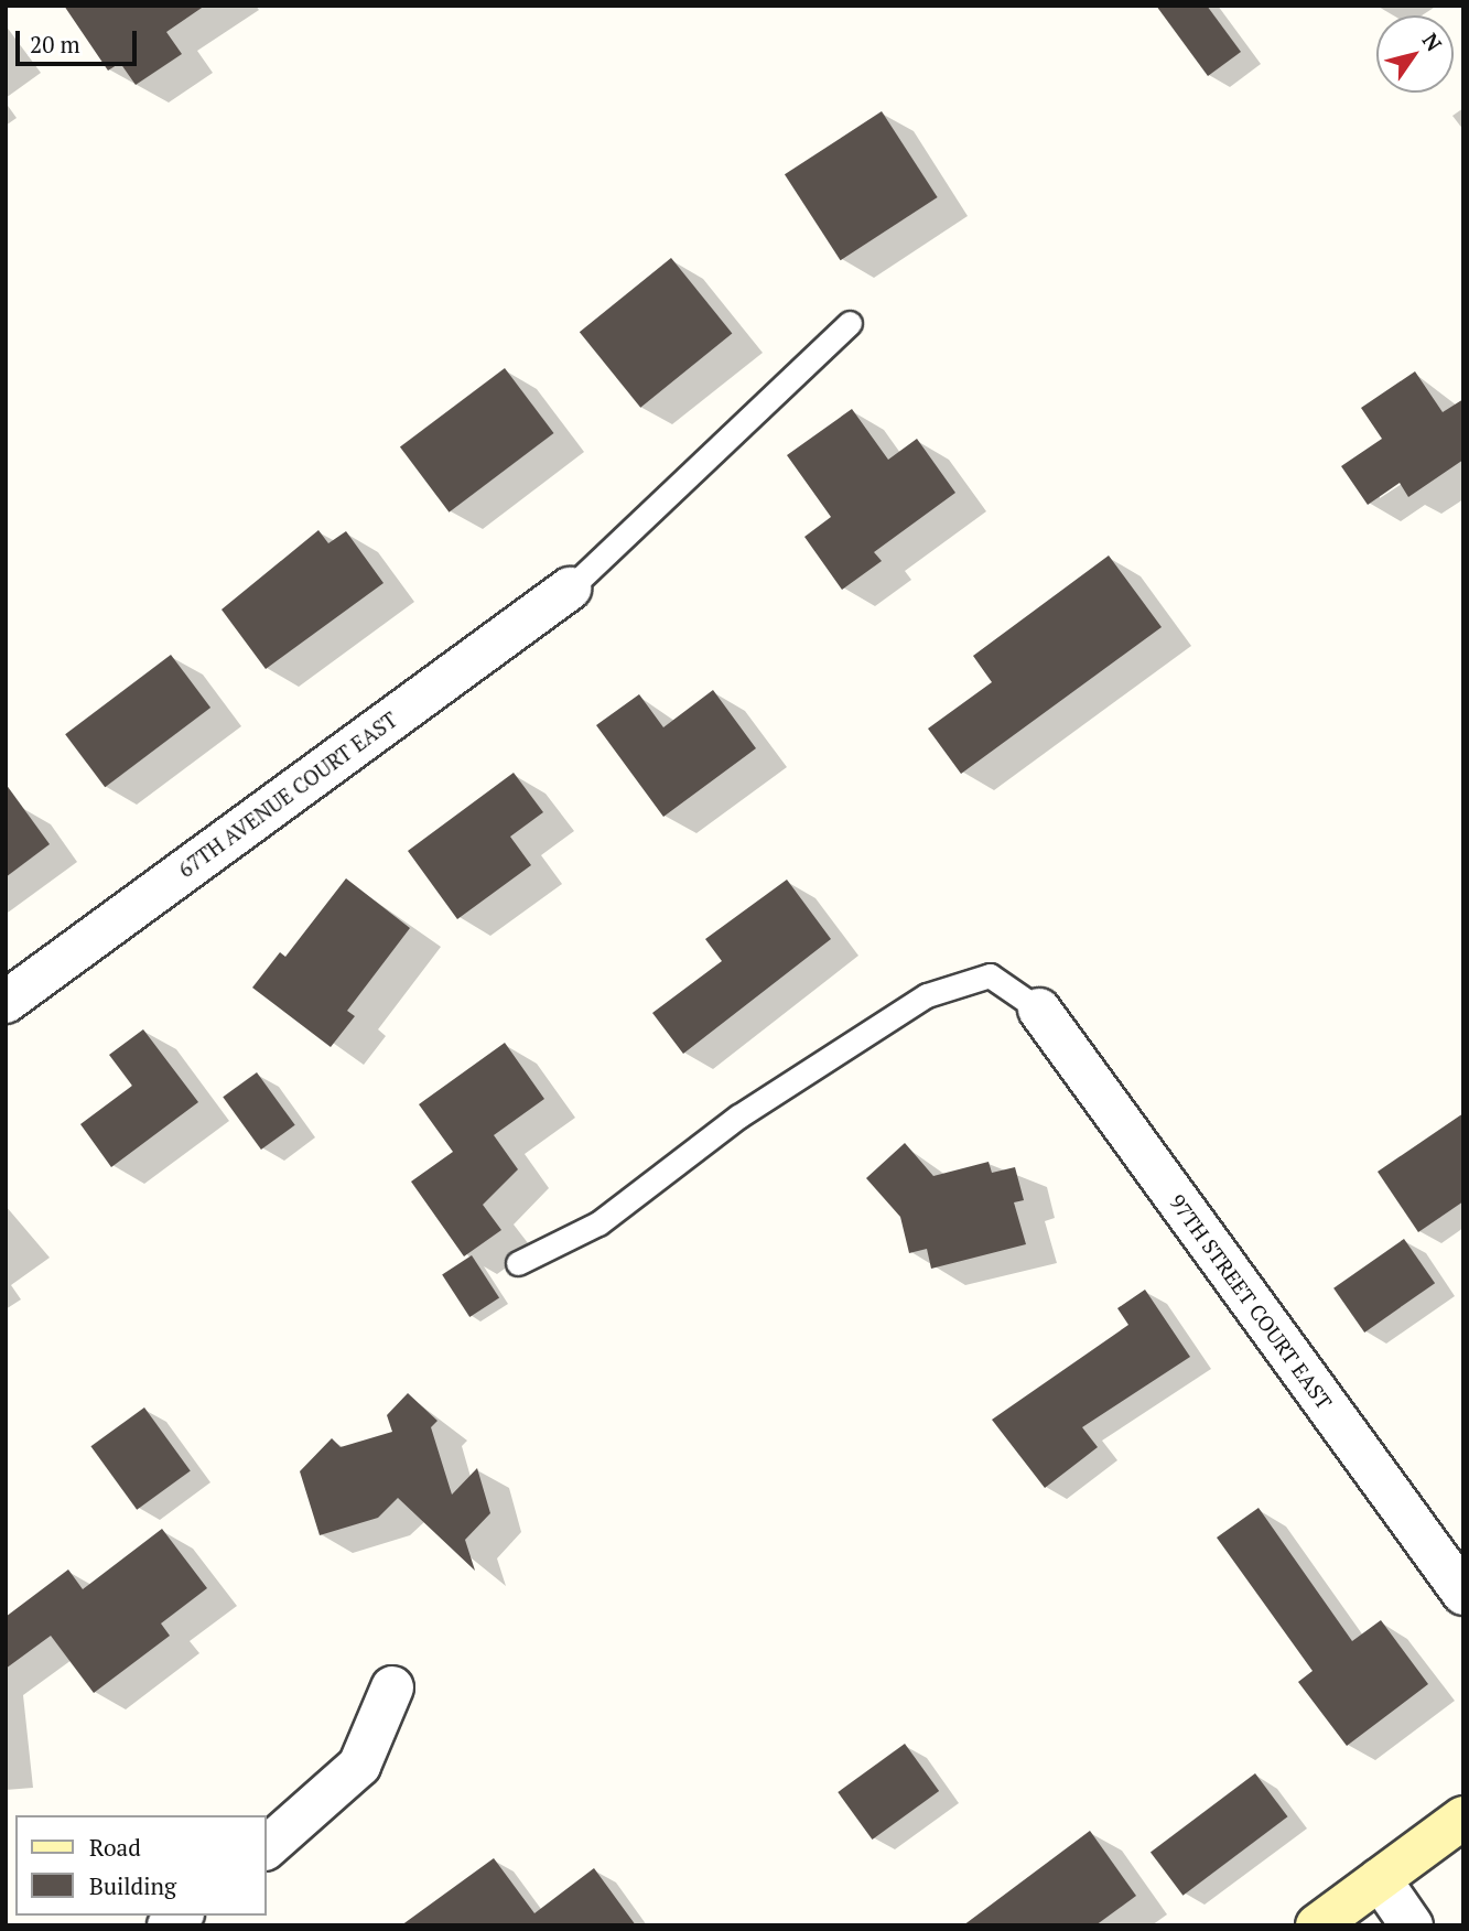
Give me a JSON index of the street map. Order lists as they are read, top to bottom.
{
  "streets": {
    "street": ["67TH AVENUE COURT EAST", "97TH STREET COURT EAST"]
  },
  "legend": ["Road", "Building"],
  "scale_bar": "20 m",
  "north": "top right"
}
